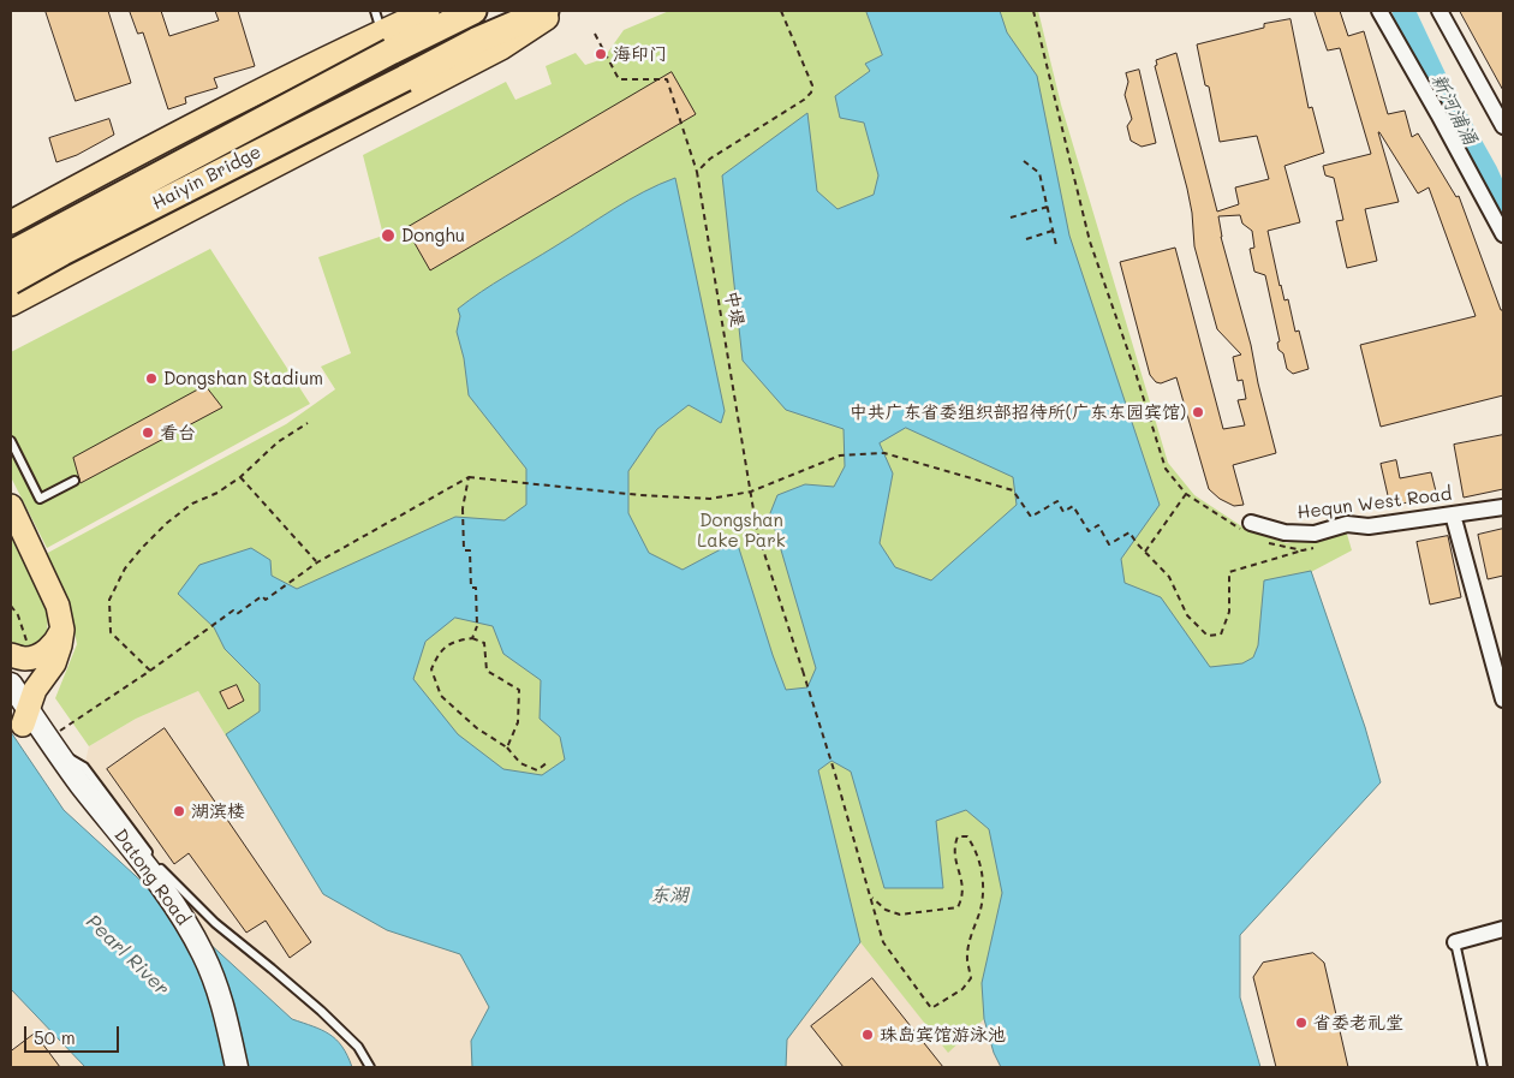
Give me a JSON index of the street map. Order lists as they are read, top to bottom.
{
  "streets": {
    "highway": ["Haiyin Bridge"],
    "main road": ["Datong Road"],
    "street": ["Hequn West Road"],
    "path": ["中堤"]
  },
  "water": ["新河浦涌", "东湖", "Pearl River"],
  "parks": ["Dongshan Lake Park"],
  "places": [
    "海印门",
    "Donghu",
    "Dongshan Stadium",
    "中共广东省委组织部招待所(广东东园宾馆)",
    "看台",
    "湖滨楼",
    "省委老礼堂",
    "珠岛宾馆游泳池"
  ],
  "scale_bar": "50 m"
}
